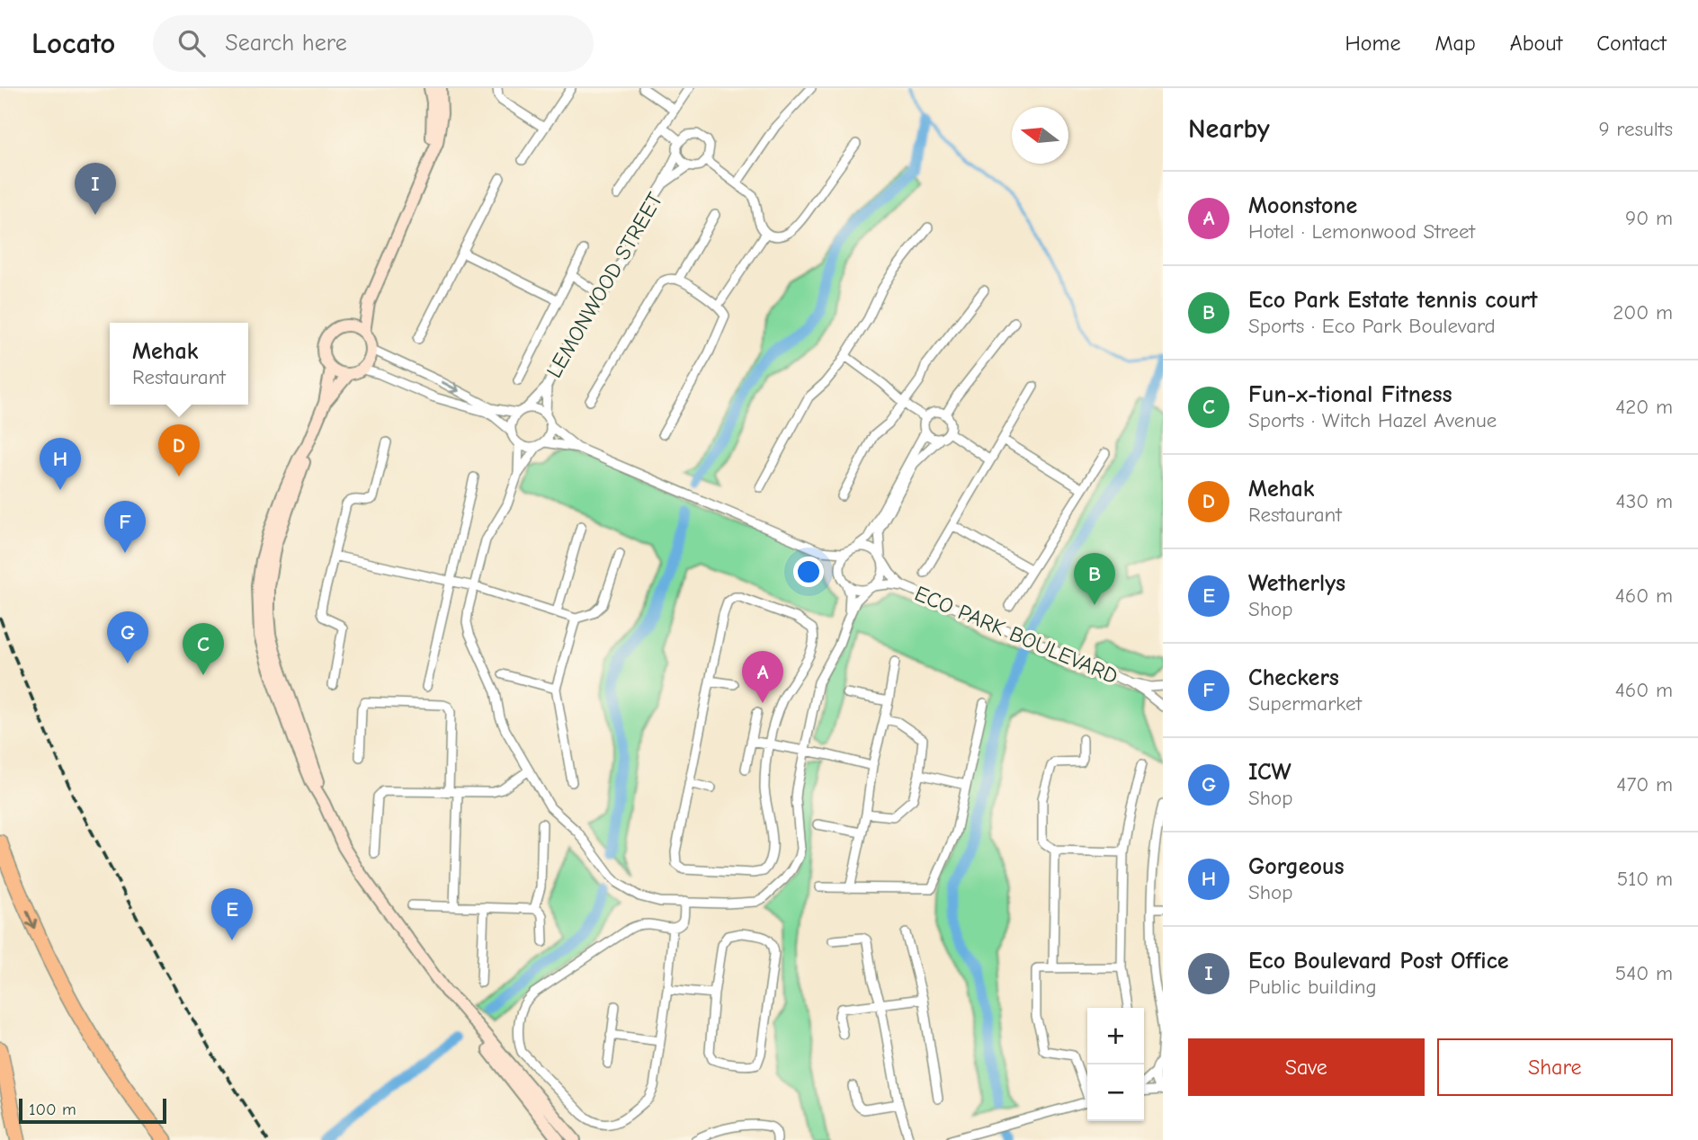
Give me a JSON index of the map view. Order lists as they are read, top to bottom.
{
  "streets": {
    "street": ["LEMONWOOD STREET", "ECO PARK BOULEVARD"]
  },
  "scale_bar": "100 m",
  "north": "left",
  "page": {
    "header": "Locato",
    "search": "Search here",
    "nav": [
      "Home",
      "Map",
      "About",
      "Contact"
    ],
    "heading": ["Nearby", "9 results"],
    "pins": [
      "I",
      "D",
      "H",
      "F",
      "B",
      "G",
      "C",
      "A",
      "E"
    ],
    "list": [
      {
        "mark": "A",
        "name": "Moonstone",
        "note": "Hotel · Lemonwood Street",
        "value": "90 m"
      },
      {
        "mark": "B",
        "name": "Eco Park Estate tennis court",
        "note": "Sports · Eco Park Boulevard",
        "value": "200 m"
      },
      {
        "mark": "C",
        "name": "Fun-x-tional Fitness",
        "note": "Sports · Witch Hazel Avenue",
        "value": "420 m"
      },
      {
        "mark": "D",
        "name": "Mehak",
        "note": "Restaurant",
        "value": "430 m"
      },
      {
        "mark": "E",
        "name": "Wetherlys",
        "note": "Shop",
        "value": "460 m"
      },
      {
        "mark": "F",
        "name": "Checkers",
        "note": "Supermarket",
        "value": "460 m"
      },
      {
        "mark": "G",
        "name": "ICW",
        "note": "Shop",
        "value": "470 m"
      },
      {
        "mark": "H",
        "name": "Gorgeous",
        "note": "Shop",
        "value": "510 m"
      },
      {
        "mark": "I",
        "name": "Eco Boulevard Post Office",
        "note": "Public building",
        "value": "540 m"
      }
    ],
    "popup": ["Mehak", "Restaurant"],
    "map_buttons": ["+", "−"],
    "buttons": ["Save", "Share"],
    "scale": "100 m"
  }
}
